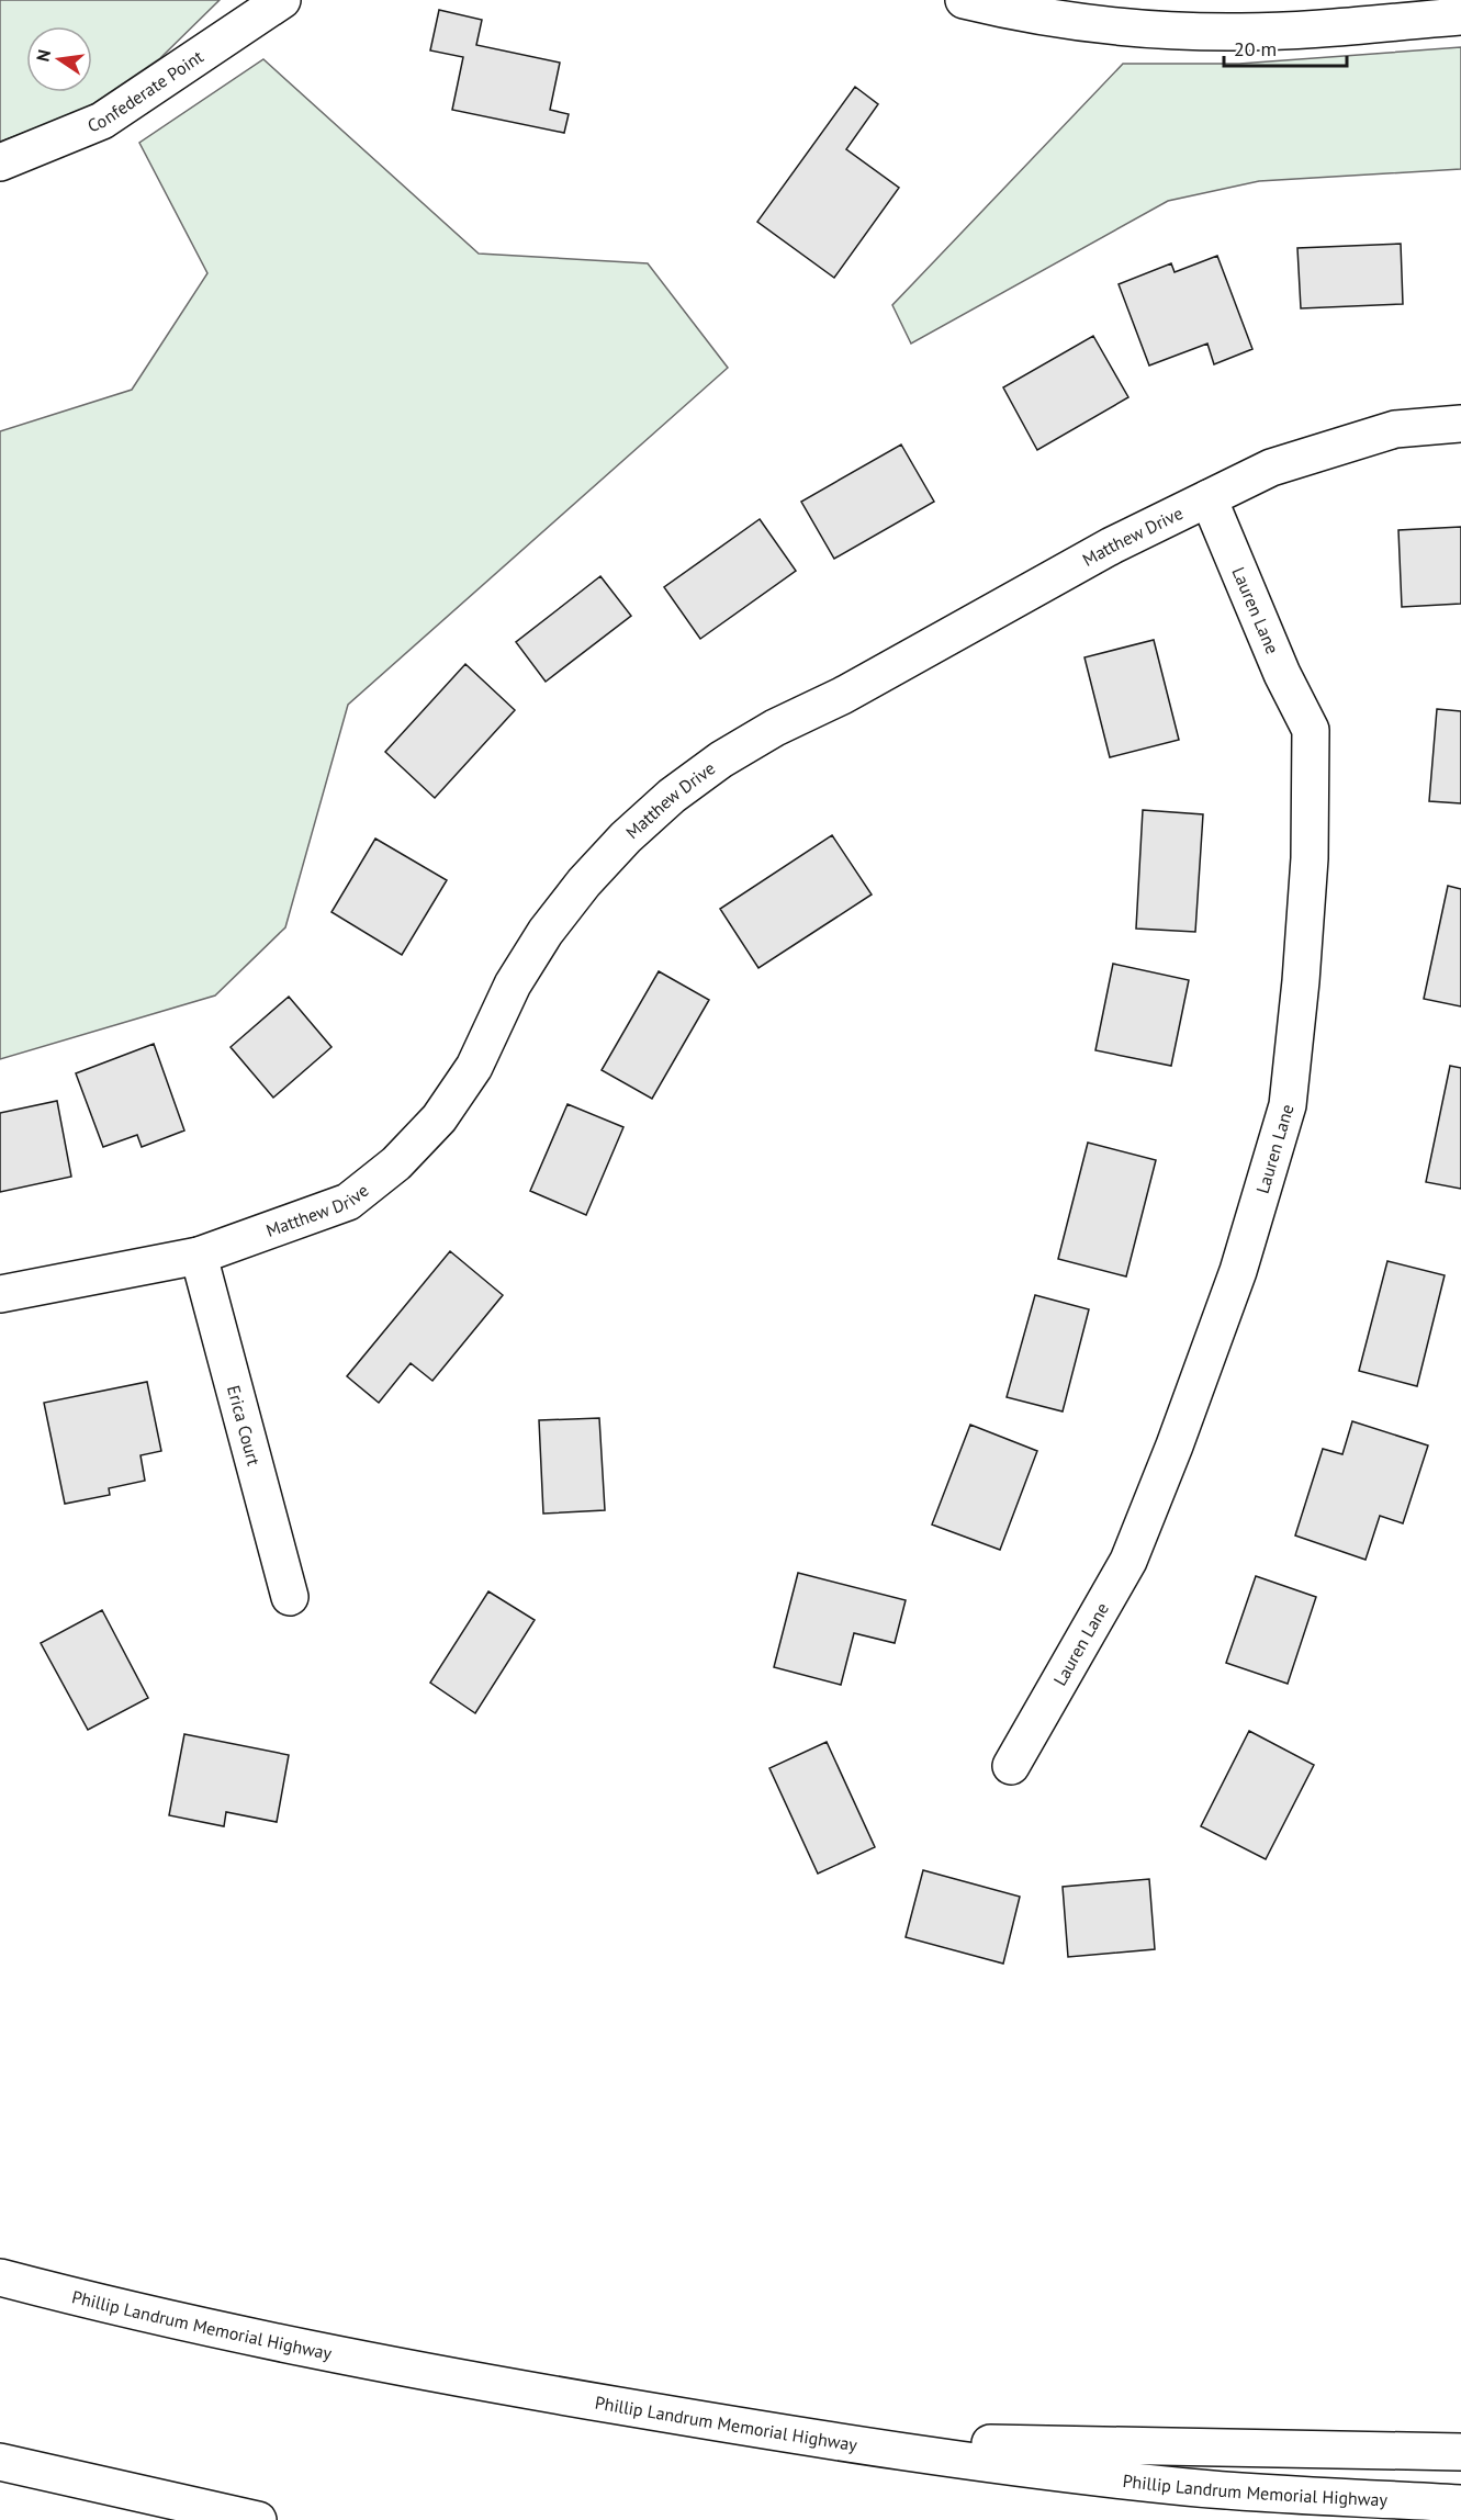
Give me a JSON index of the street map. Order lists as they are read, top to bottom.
{
  "streets": {
    "main road": [
      "Confederate Point",
      "Matthew Drive",
      "Lauren Lane",
      "Erica Court",
      "Phillip Landrum Memorial Highway"
    ]
  },
  "crossings": [
    ["Matthew Drive", "Lauren Lane"],
    ["Matthew Drive", "Erica Court"]
  ],
  "scale_bar": "20 m",
  "north": "left"
}
